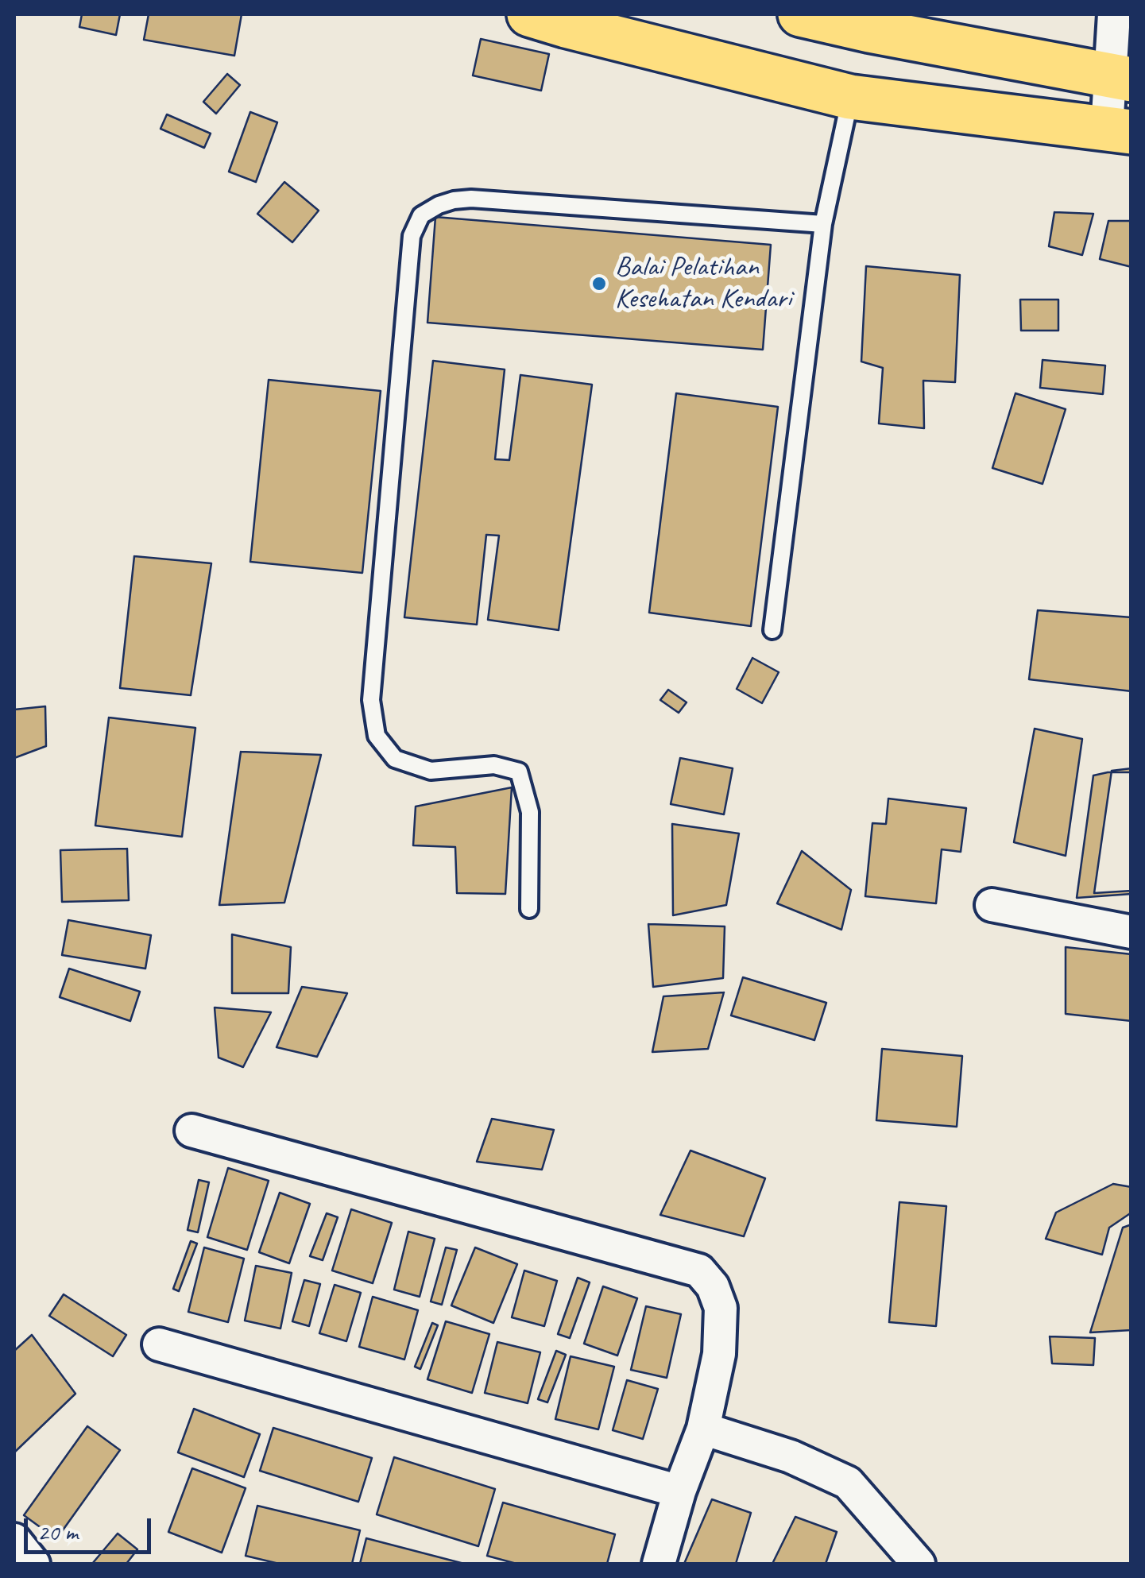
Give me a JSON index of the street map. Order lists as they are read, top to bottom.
{
  "places": ["Balai Pelatihan Kesehatan Kendari"],
  "scale_bar": "20 m"
}
